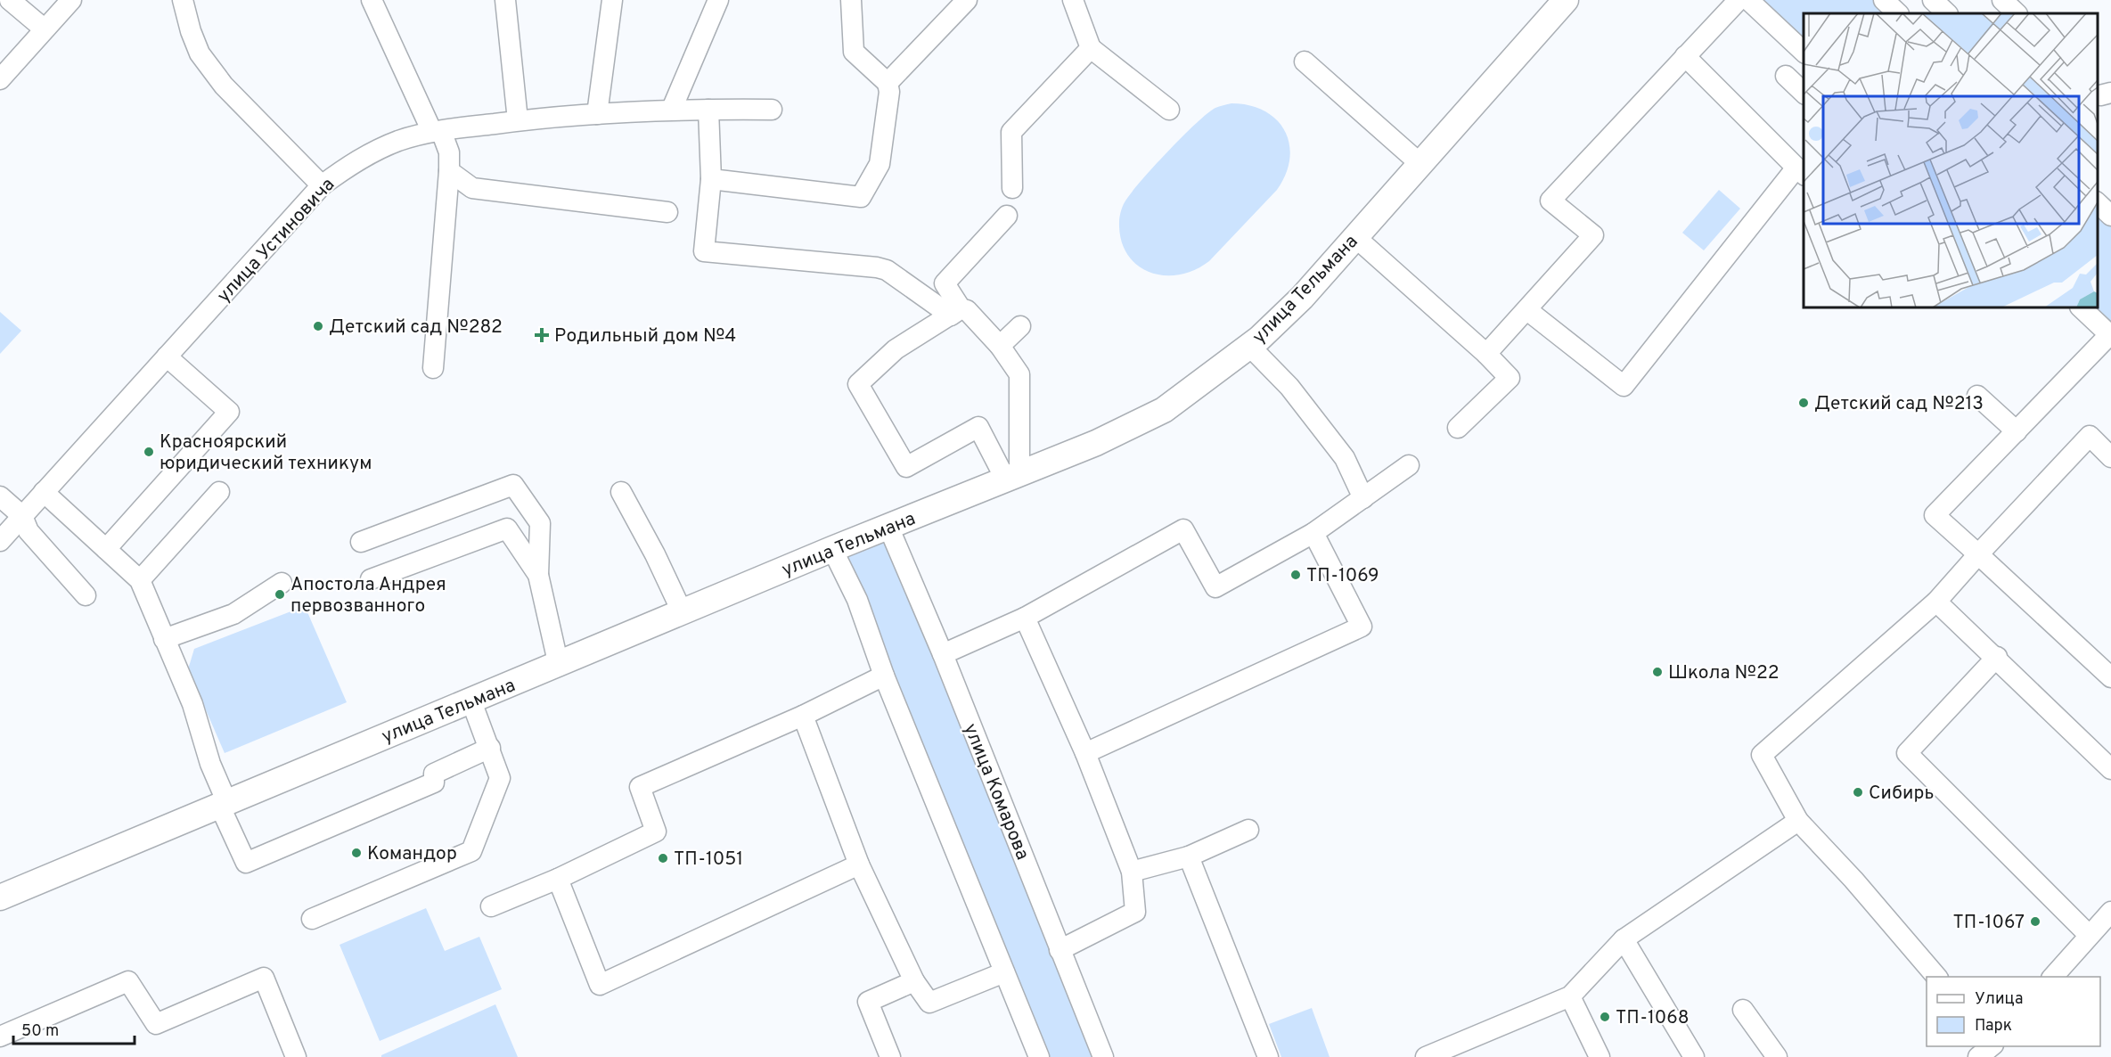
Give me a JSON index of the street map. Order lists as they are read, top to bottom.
{
  "streets": {
    "main road": ["улица Тельмана"],
    "street": ["улица Устиновича", "улица Комарова"]
  },
  "crossings": [
    ["улица Тельмана", "улица Комарова"]
  ],
  "places": {
    "other": [
      "Детский сад №282",
      "Детский сад №213",
      "Красноярский юридический техникум",
      "ТП-1069",
      "Апостола Андрея первозванного",
      "Школа №22",
      "Сибирь",
      "Командор",
      "ТП-1051",
      "ТП-1067",
      "ТП-1068"
    ],
    "health": ["Родильный дом №4"]
  },
  "legend": ["Улица", "Парк"],
  "scale_bar": "50 m"
}
